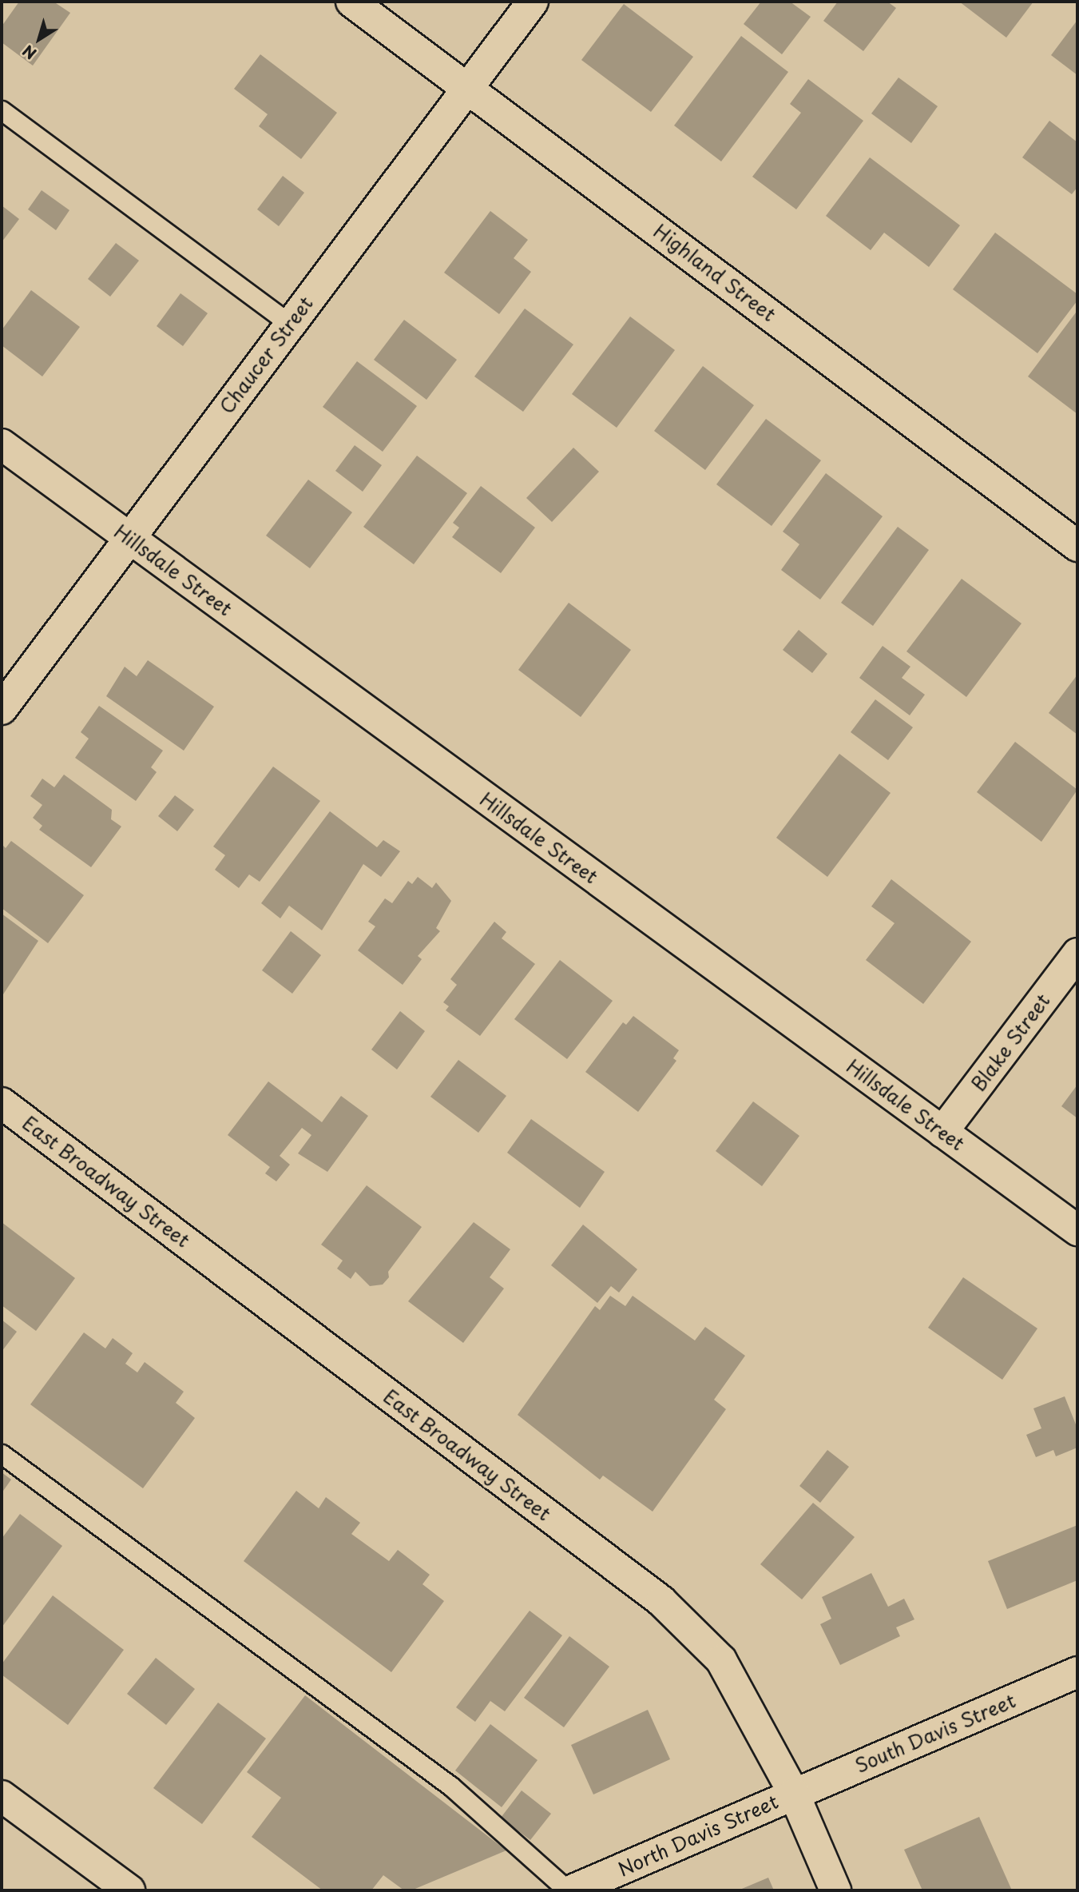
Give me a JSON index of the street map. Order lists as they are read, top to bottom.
{
  "streets": {
    "street": [
      "Highland Street",
      "Chaucer Street",
      "Hillsdale Street",
      "Blake Street",
      "East Broadway Street",
      "South Davis Street",
      "North Davis Street"
    ]
  },
  "crossings": [
    ["Highland Street", "Chaucer Street"],
    ["Chaucer Street", "Hillsdale Street"],
    ["Hillsdale Street", "Blake Street"],
    ["East Broadway Street", "South Davis Street"],
    ["East Broadway Street", "North Davis Street"],
    ["South Davis Street", "North Davis Street"]
  ],
  "north": "bottom left"
}
